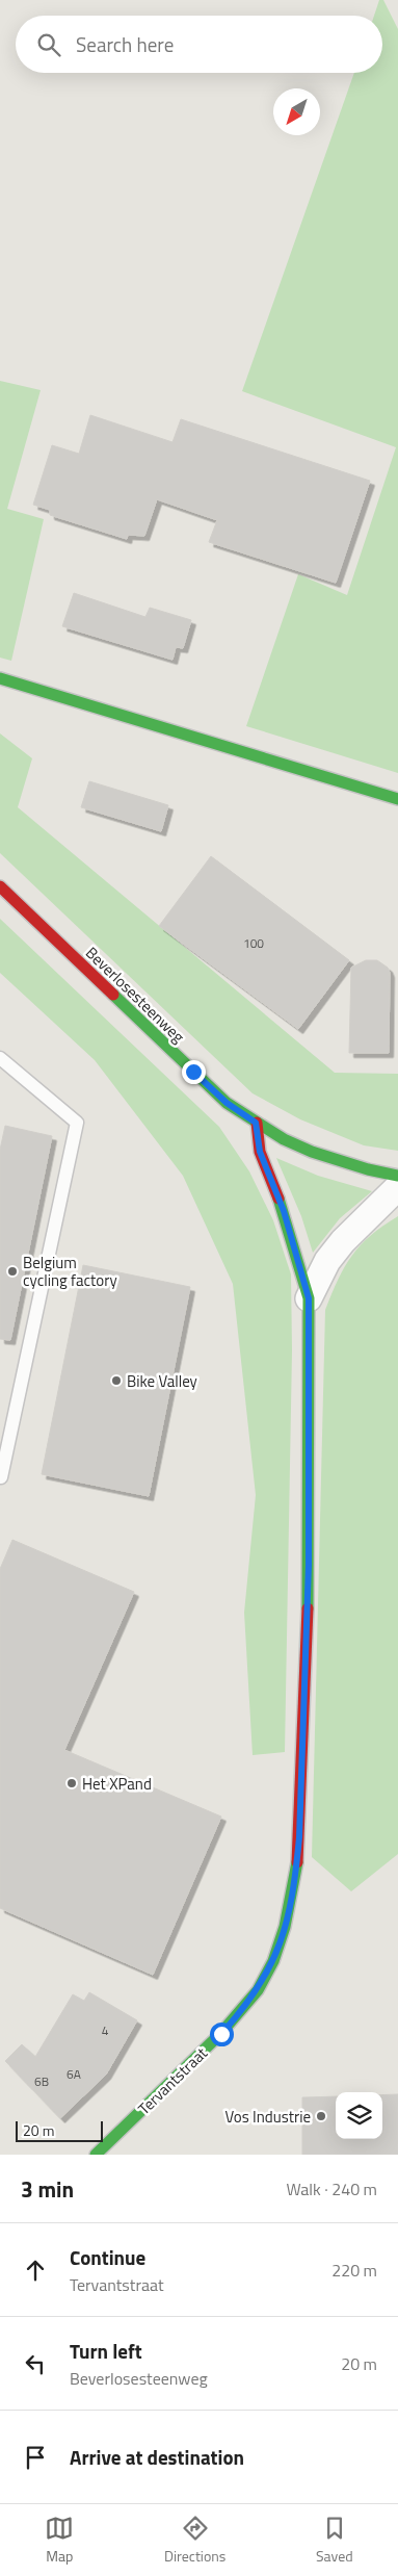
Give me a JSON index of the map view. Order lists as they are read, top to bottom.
{
  "streets": {
    "street": ["Beverlosesteenweg", "Tervantstraat"]
  },
  "crossings": [
    ["Beverlosesteenweg", "Tervantstraat"]
  ],
  "places": [
    "Belgium cycling factory",
    "Bike Valley",
    "Het XPand",
    "Vos Industrie"
  ],
  "house_numbers": [
    "100",
    "4",
    "6A",
    "6B"
  ],
  "scale_bar": "20 m",
  "north": "bottom left",
  "page": {
    "search": "Search here",
    "scale": "20 m",
    "heading": ["3 min", "Walk · 240 m"],
    "list": [
      ["Continue", "Tervantstraat", "220 m"],
      ["Turn left", "Beverlosesteenweg", "20 m"],
      "Arrive at destination"
    ],
    "nav": ["Map", "Directions", "Saved"]
  }
}
